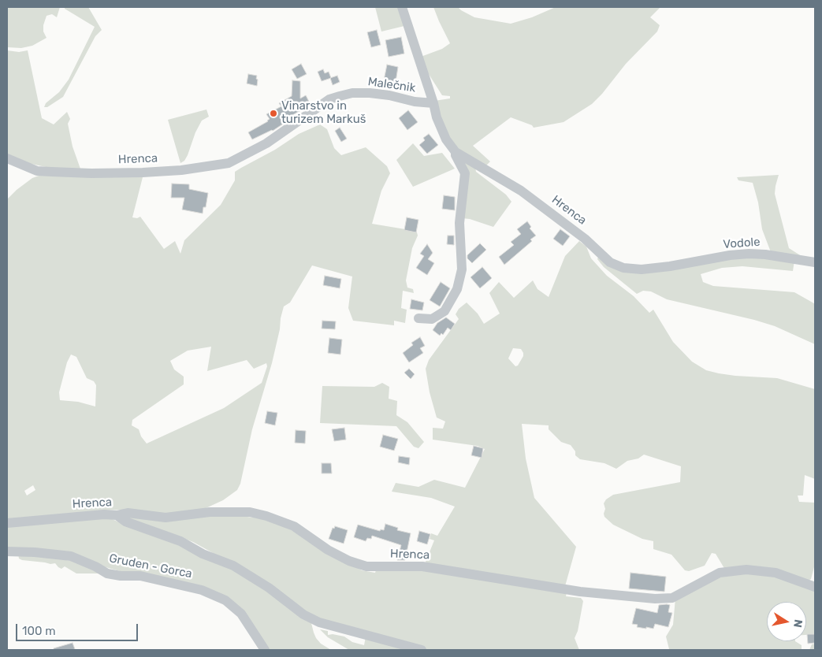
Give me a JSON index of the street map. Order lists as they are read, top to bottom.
{
  "streets": {
    "street": [
      "Malečnik",
      "Hrenca",
      "Vodole",
      "Gruden - Gorca"
    ]
  },
  "crossings": [
    ["Malečnik", "Hrenca"],
    ["Hrenca", "Vodole"]
  ],
  "places": ["Vinarstvo in turizem Markuš"],
  "scale_bar": "100 m",
  "north": "right"
}
